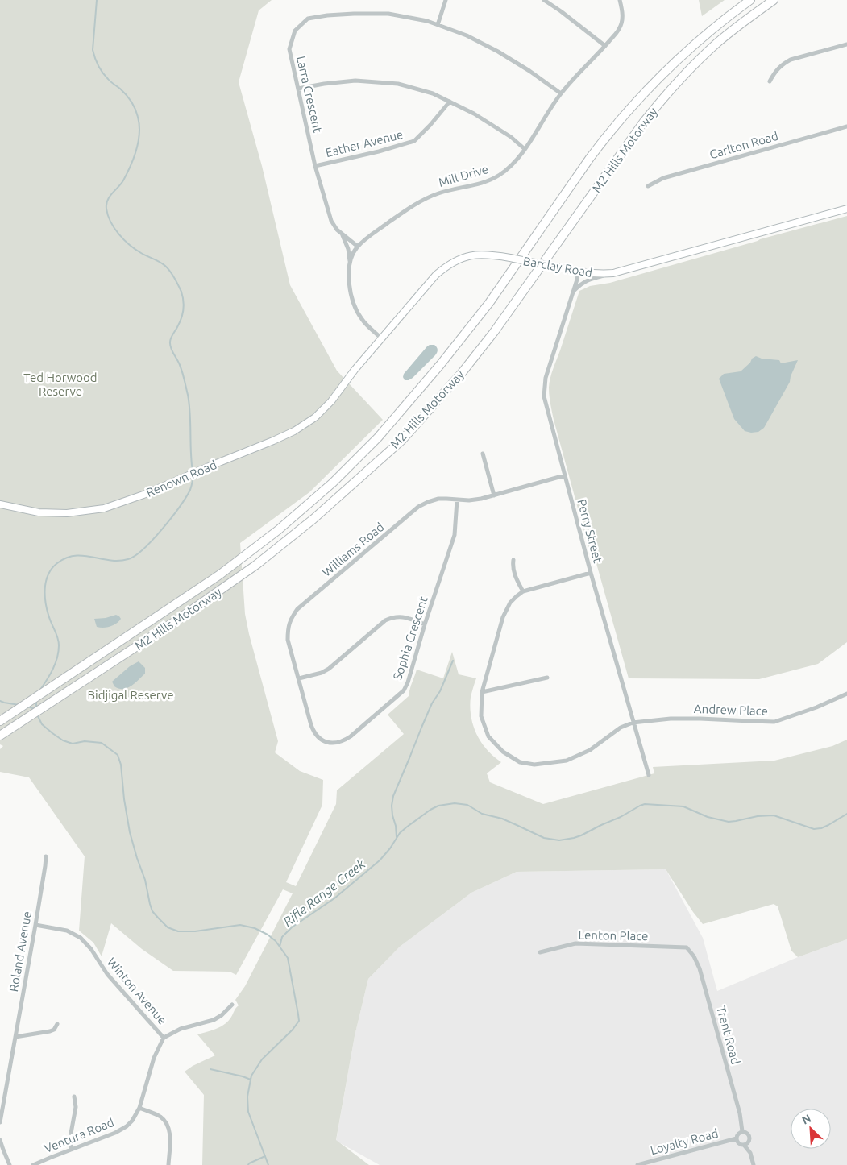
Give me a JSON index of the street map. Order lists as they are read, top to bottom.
{
  "streets": {
    "highway": ["M2 Hills Motorway"],
    "main road": ["Barclay Road", "Renown Road"],
    "street": [
      "Larra Crescent",
      "Eather Avenue",
      "Carlton Road",
      "Mill Drive",
      "Perry Street",
      "Williams Road",
      "Sophia Crescent",
      "Andrew Place",
      "Lenton Place",
      "Roland Avenue",
      "Winton Avenue",
      "Trent Road",
      "Ventura Road",
      "Loyalty Road"
    ]
  },
  "crossings": [
    ["Larra Crescent", "Eather Avenue"],
    ["Larra Crescent", "Mill Drive"],
    ["Mill Drive", "Barclay Road"],
    ["Barclay Road", "Renown Road"],
    ["Barclay Road", "Perry Street"],
    ["Perry Street", "Williams Road"],
    ["Perry Street", "Andrew Place"],
    ["Williams Road", "Sophia Crescent"],
    ["Lenton Place", "Trent Road"],
    ["Roland Avenue", "Winton Avenue"],
    ["Winton Avenue", "Ventura Road"],
    ["Trent Road", "Loyalty Road"]
  ],
  "water": ["Rifle Range Creek"],
  "parks": ["Ted Horwood Reserve", "Bidjigal Reserve"],
  "north": "top left"
}
